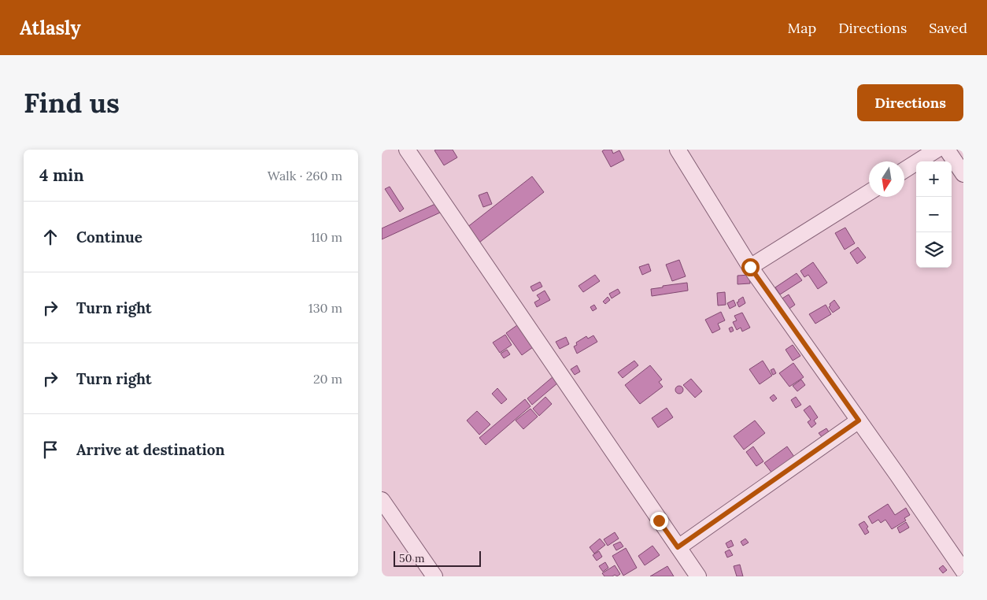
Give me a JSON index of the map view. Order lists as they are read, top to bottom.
{
  "scale_bar": "50 m",
  "north": "bottom",
  "page": {
    "header": "Atlasly",
    "nav": ["Map", "Directions", "Saved"],
    "buttons": "Directions",
    "title": "Find us",
    "heading": ["4 min", "Walk · 260 m"],
    "map_buttons": ["+", "−"],
    "list": [
      ["Continue", "110 m"],
      ["Turn right", "130 m"],
      ["Turn right", "20 m"],
      "Arrive at destination"
    ],
    "scale": "50 m"
  }
}
